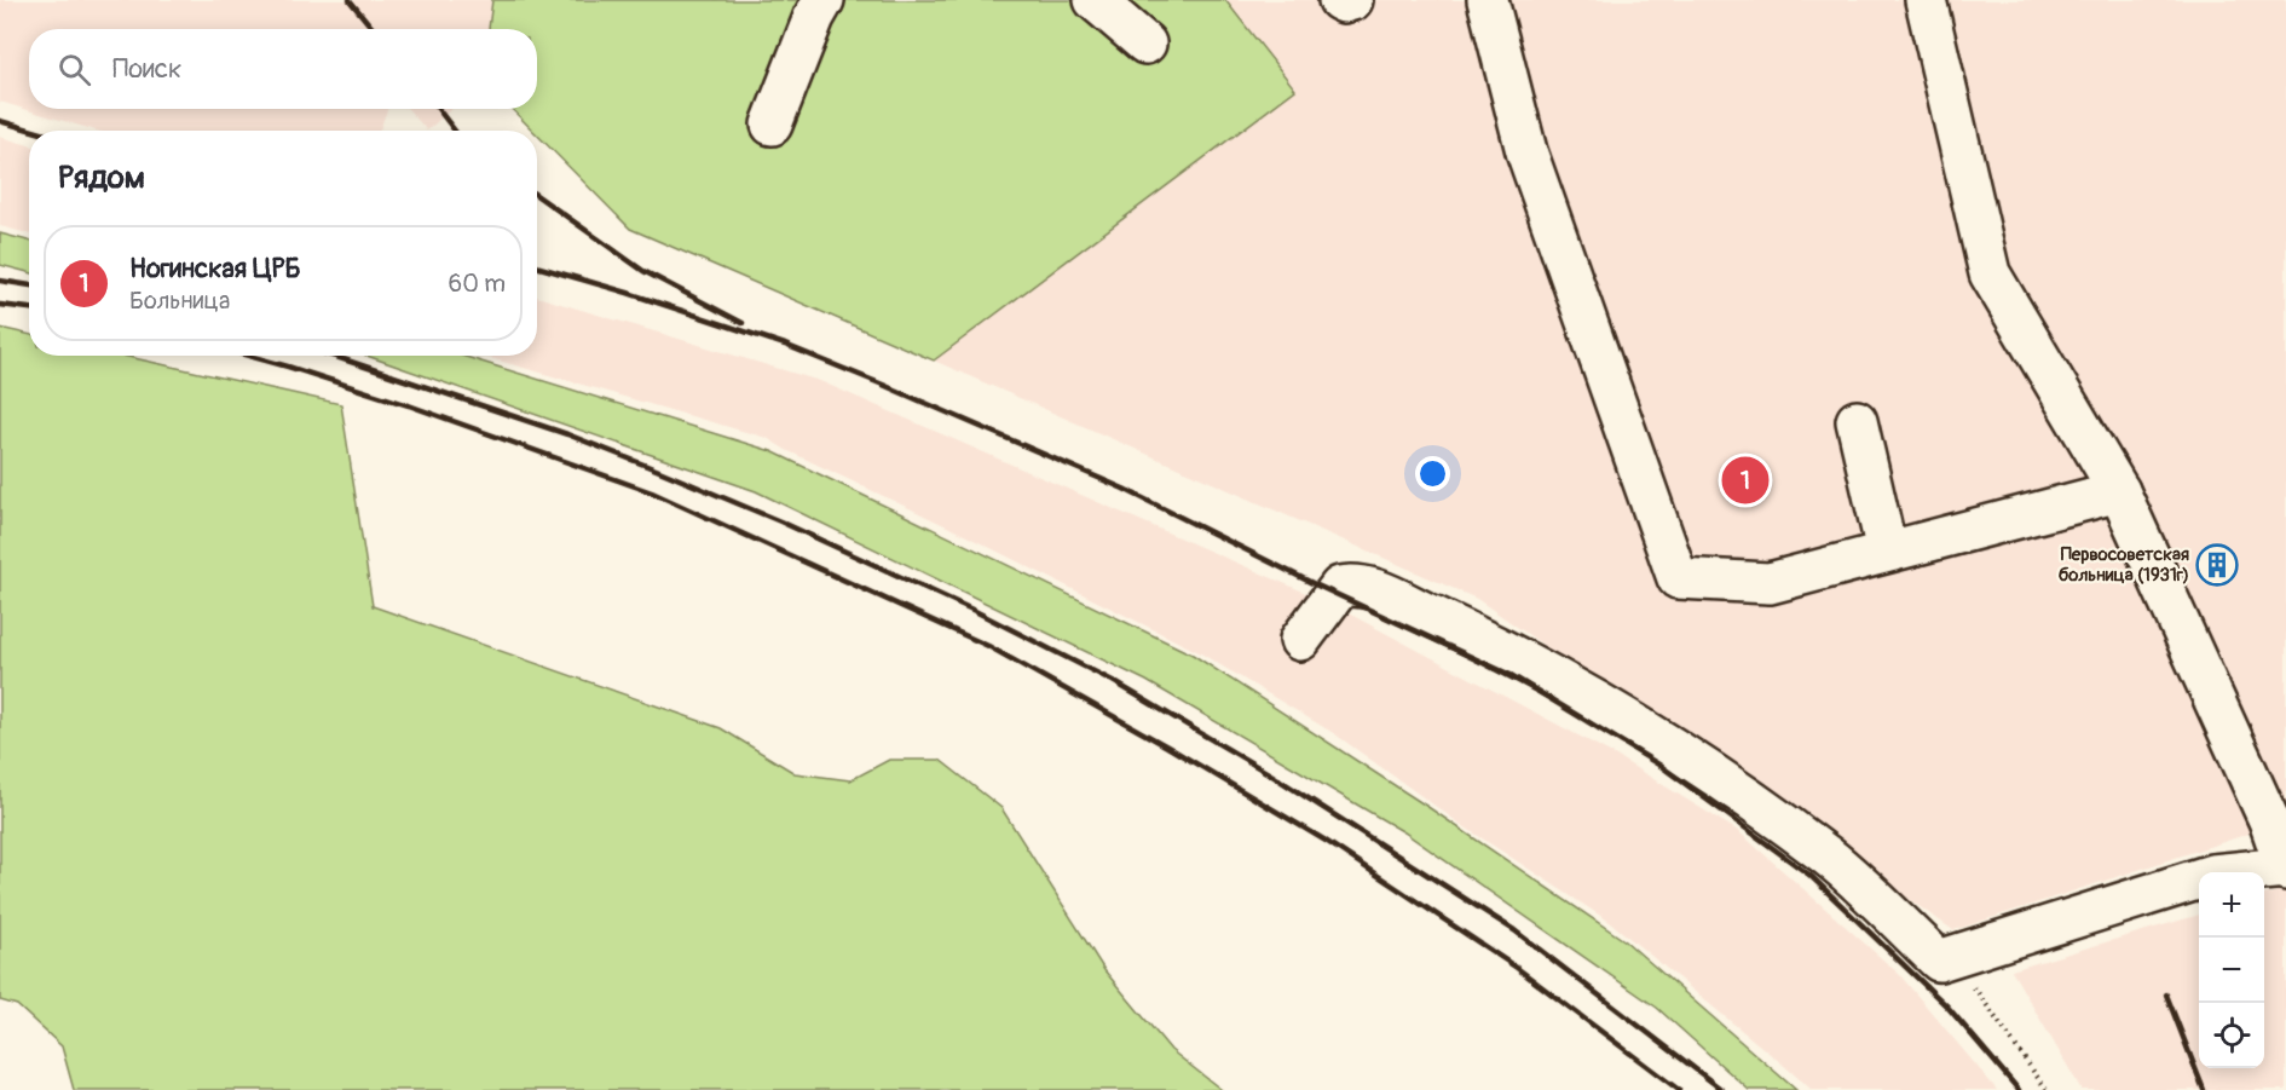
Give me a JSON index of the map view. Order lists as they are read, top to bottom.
{
  "places": {
    "building": ["Первосоветская больница (1931г)"]
  },
  "page": {
    "search": "Поиск",
    "heading": "Рядом",
    "list": [
      {
        "mark": "1",
        "name": "Ногинская ЦРБ",
        "note": "Больница",
        "value": "60 m"
      }
    ],
    "pins": "1",
    "map_buttons": ["+", "−"]
  }
}
